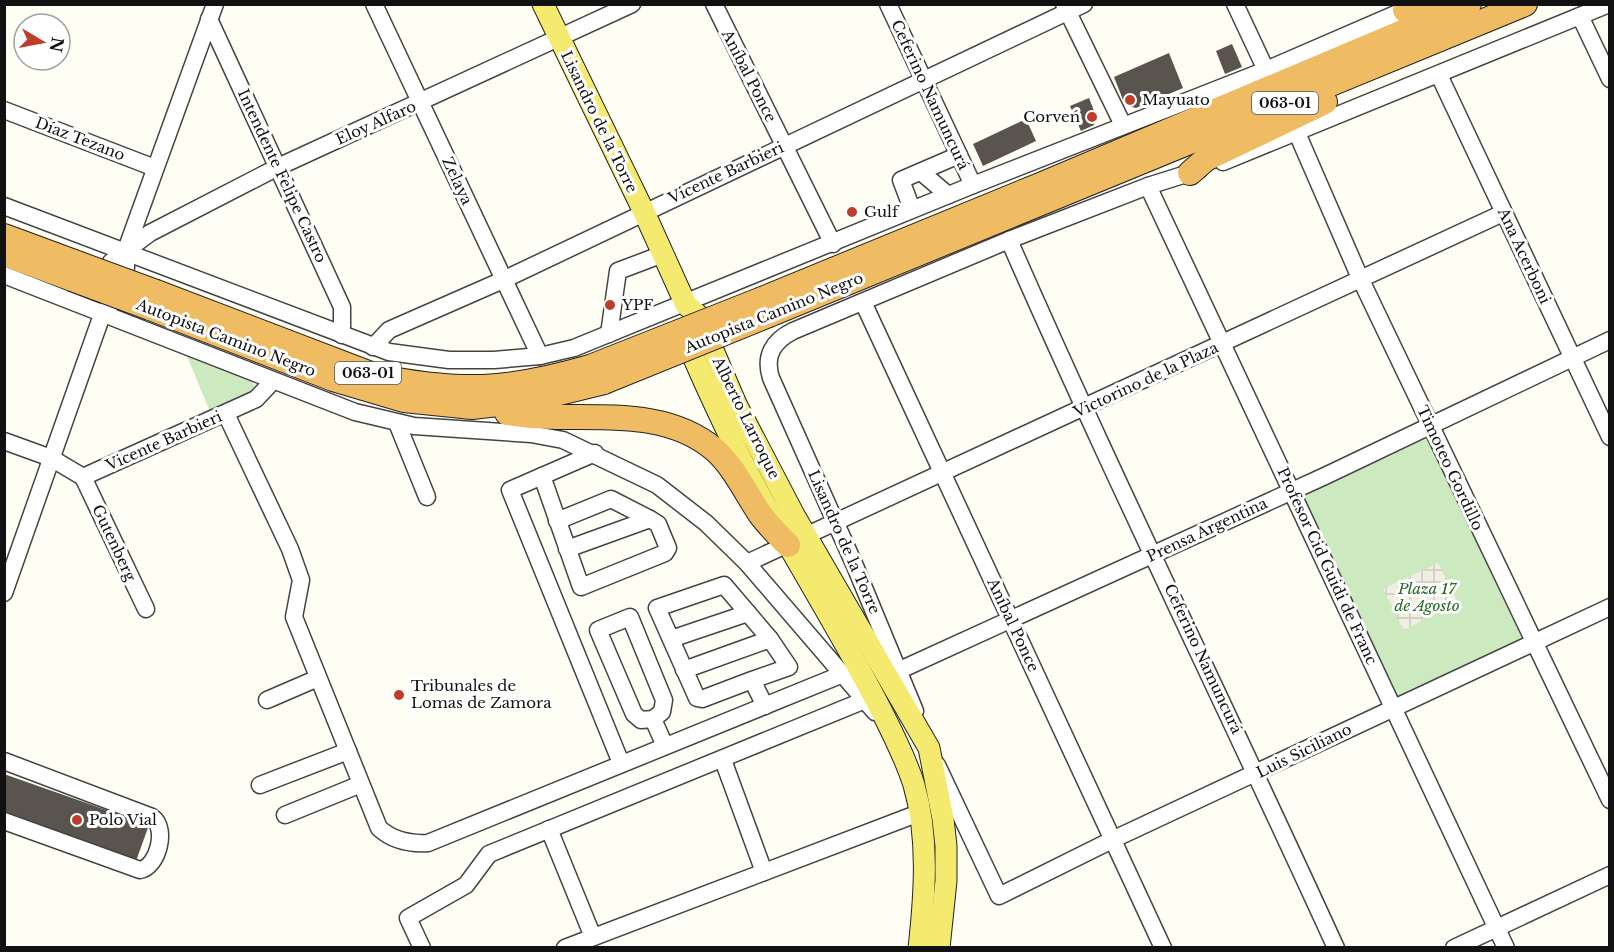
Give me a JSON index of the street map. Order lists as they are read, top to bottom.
{
  "streets": {
    "highway": ["063-01", "Autopista Camino Negro"],
    "main road": ["Lisandro de la Torre", "Alberto Larroque"],
    "street": [
      "Aníbal Ponce",
      "Ceferino Namuncurá",
      "Eloy Alfaro",
      "Díaz Tezano",
      "Vicente Barbieri",
      "Intendente Felipe Castro",
      "Zelaya",
      "Ana Acerboni",
      "Victorino de la Plaza",
      "Timoteo Gordillo",
      "Prensa Argentina",
      "Gutenberg",
      "Profesor Cid Guidi de Franc",
      "Luis Siciliano"
    ]
  },
  "crossings": [
    ["Aníbal Ponce", "Lisandro de la Torre"],
    ["Aníbal Ponce", "Vicente Barbieri"],
    ["Aníbal Ponce", "Victorino de la Plaza"],
    ["Aníbal Ponce", "Prensa Argentina"],
    ["Aníbal Ponce", "Luis Siciliano"],
    ["Ceferino Namuncurá", "Vicente Barbieri"],
    ["Ceferino Namuncurá", "Victorino de la Plaza"],
    ["Ceferino Namuncurá", "Prensa Argentina"],
    ["Ceferino Namuncurá", "Luis Siciliano"],
    ["Lisandro de la Torre", "Eloy Alfaro"],
    ["Lisandro de la Torre", "Vicente Barbieri"],
    ["Lisandro de la Torre", "Victorino de la Plaza"],
    ["Lisandro de la Torre", "Alberto Larroque"],
    ["Lisandro de la Torre", "Prensa Argentina"],
    ["Lisandro de la Torre", "Luis Siciliano"],
    ["Eloy Alfaro", "Intendente Felipe Castro"],
    ["Eloy Alfaro", "Zelaya"],
    ["Vicente Barbieri", "Zelaya"],
    ["Vicente Barbieri", "Gutenberg"],
    ["Ana Acerboni", "Victorino de la Plaza"],
    ["Ana Acerboni", "Prensa Argentina"],
    ["Victorino de la Plaza", "Alberto Larroque"],
    ["Victorino de la Plaza", "Timoteo Gordillo"],
    ["Victorino de la Plaza", "Profesor Cid Guidi de Franc"],
    ["Timoteo Gordillo", "Prensa Argentina"],
    ["Timoteo Gordillo", "Luis Siciliano"],
    ["Prensa Argentina", "Profesor Cid Guidi de Franc"],
    ["Profesor Cid Guidi de Franc", "Luis Siciliano"]
  ],
  "parks": ["Plaza 17 de Agosto"],
  "places": [
    "Mayuato",
    "Corveń",
    "Gulf",
    "YPF",
    "Tribunales de Lomas de Zamora",
    "Polo Vial"
  ],
  "north": "right"
}
